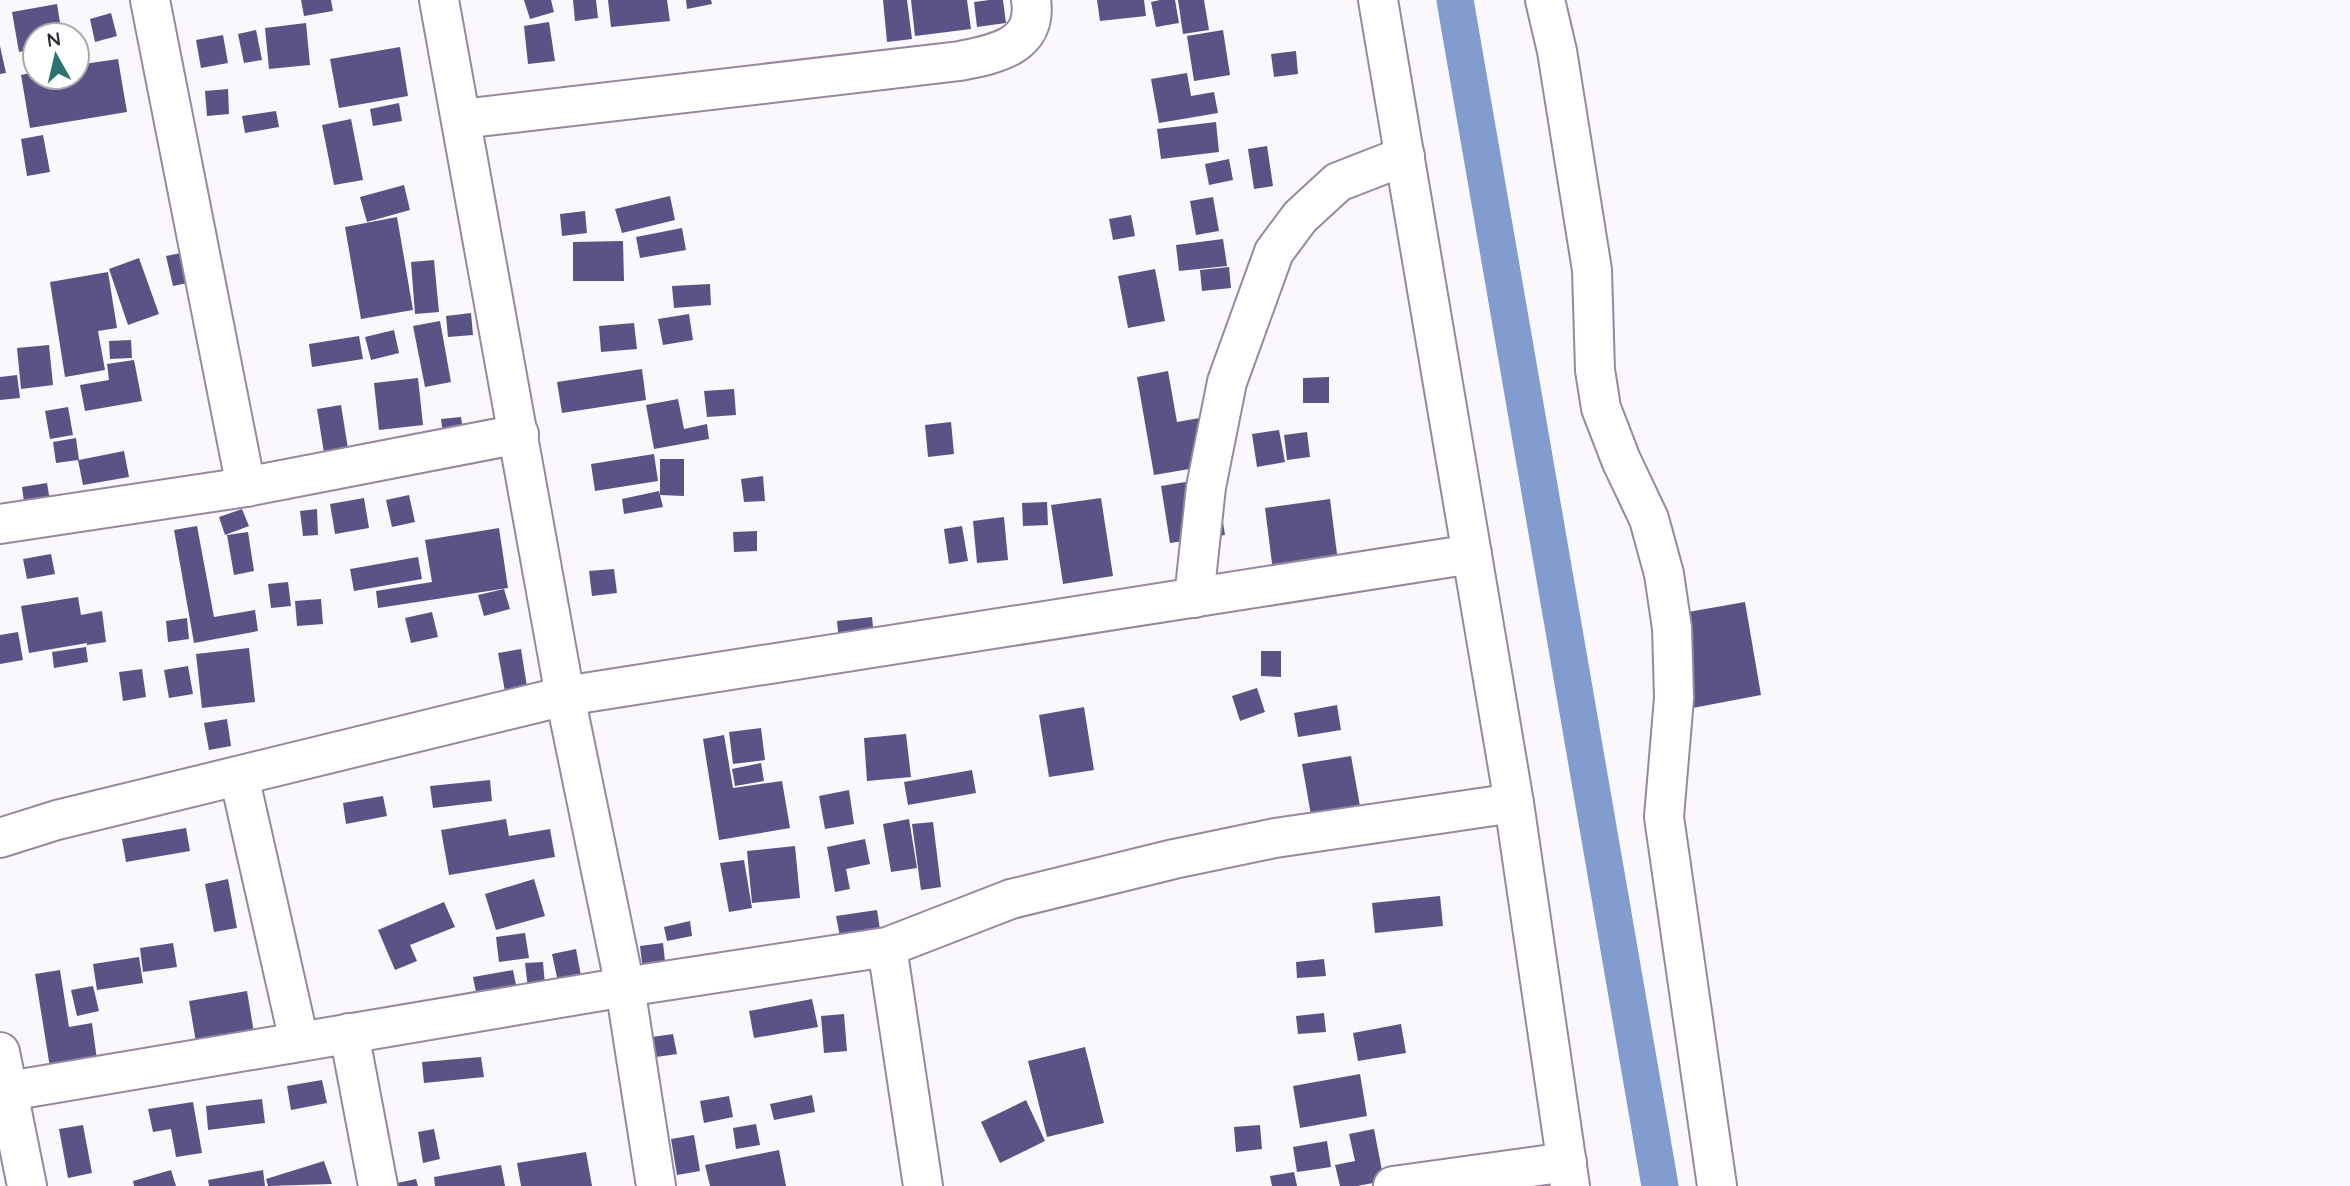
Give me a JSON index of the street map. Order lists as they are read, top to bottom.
{
  "north": "top"
}
